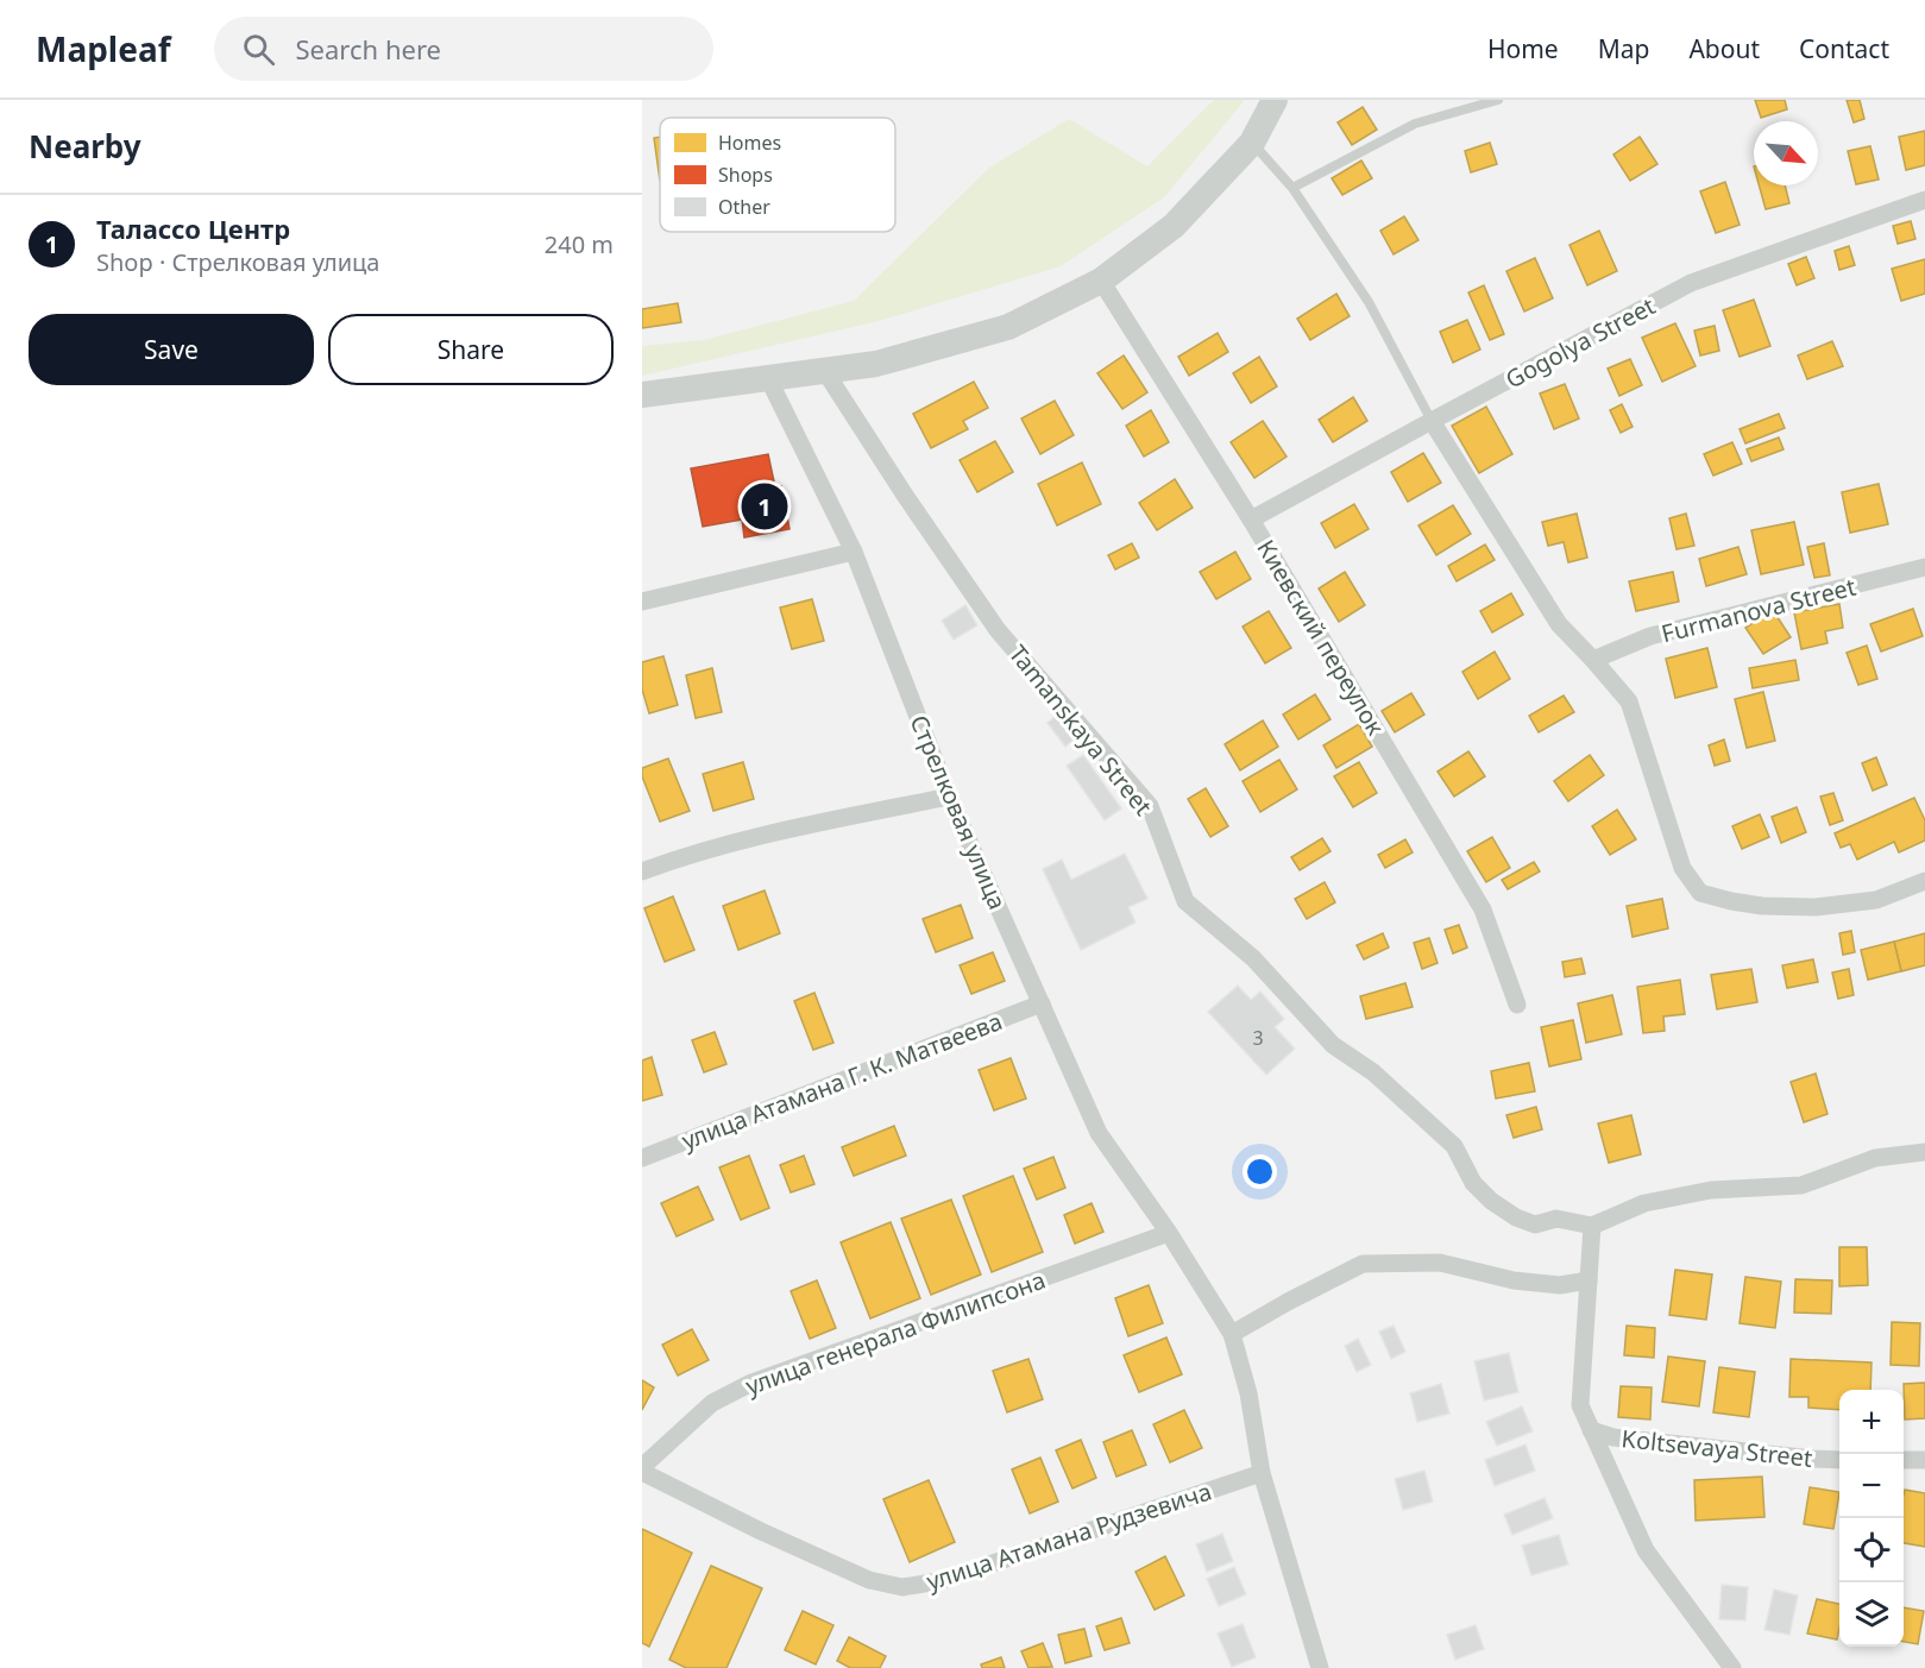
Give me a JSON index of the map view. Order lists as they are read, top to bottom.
{
  "streets": {
    "street": [
      "Gogolya Street",
      "Furmanova Street",
      "Киевский переулок",
      "Tamanskaya Street",
      "Стрелковая улица",
      "улица Атамана Г. К. Матвеева",
      "улица генерала Филипсона",
      "Koltsevaya Street",
      "улица Атамана Рудзевича"
    ]
  },
  "crossings": [
    ["Gogolya Street", "Киевский переулок"],
    ["Стрелковая улица", "улица Атамана Г. К. Матвеева"],
    ["Стрелковая улица", "улица генерала Филипсона"],
    ["Стрелковая улица", "улица Атамана Рудзевича"],
    ["улица генерала Филипсона", "улица Атамана Рудзевича"]
  ],
  "house_numbers": ["3"],
  "legend": ["Homes", "Shops", "Other"],
  "north": "bottom right",
  "page": {
    "header": "Mapleaf",
    "search": "Search here",
    "nav": [
      "Home",
      "Map",
      "About",
      "Contact"
    ],
    "heading": "Nearby",
    "list": [
      {
        "mark": "1",
        "name": "Талассо Центр",
        "note": "Shop · Стрелковая улица",
        "value": "240 m"
      }
    ],
    "buttons": ["Save", "Share"],
    "pins": "1",
    "map_buttons": ["+", "−"]
  }
}
